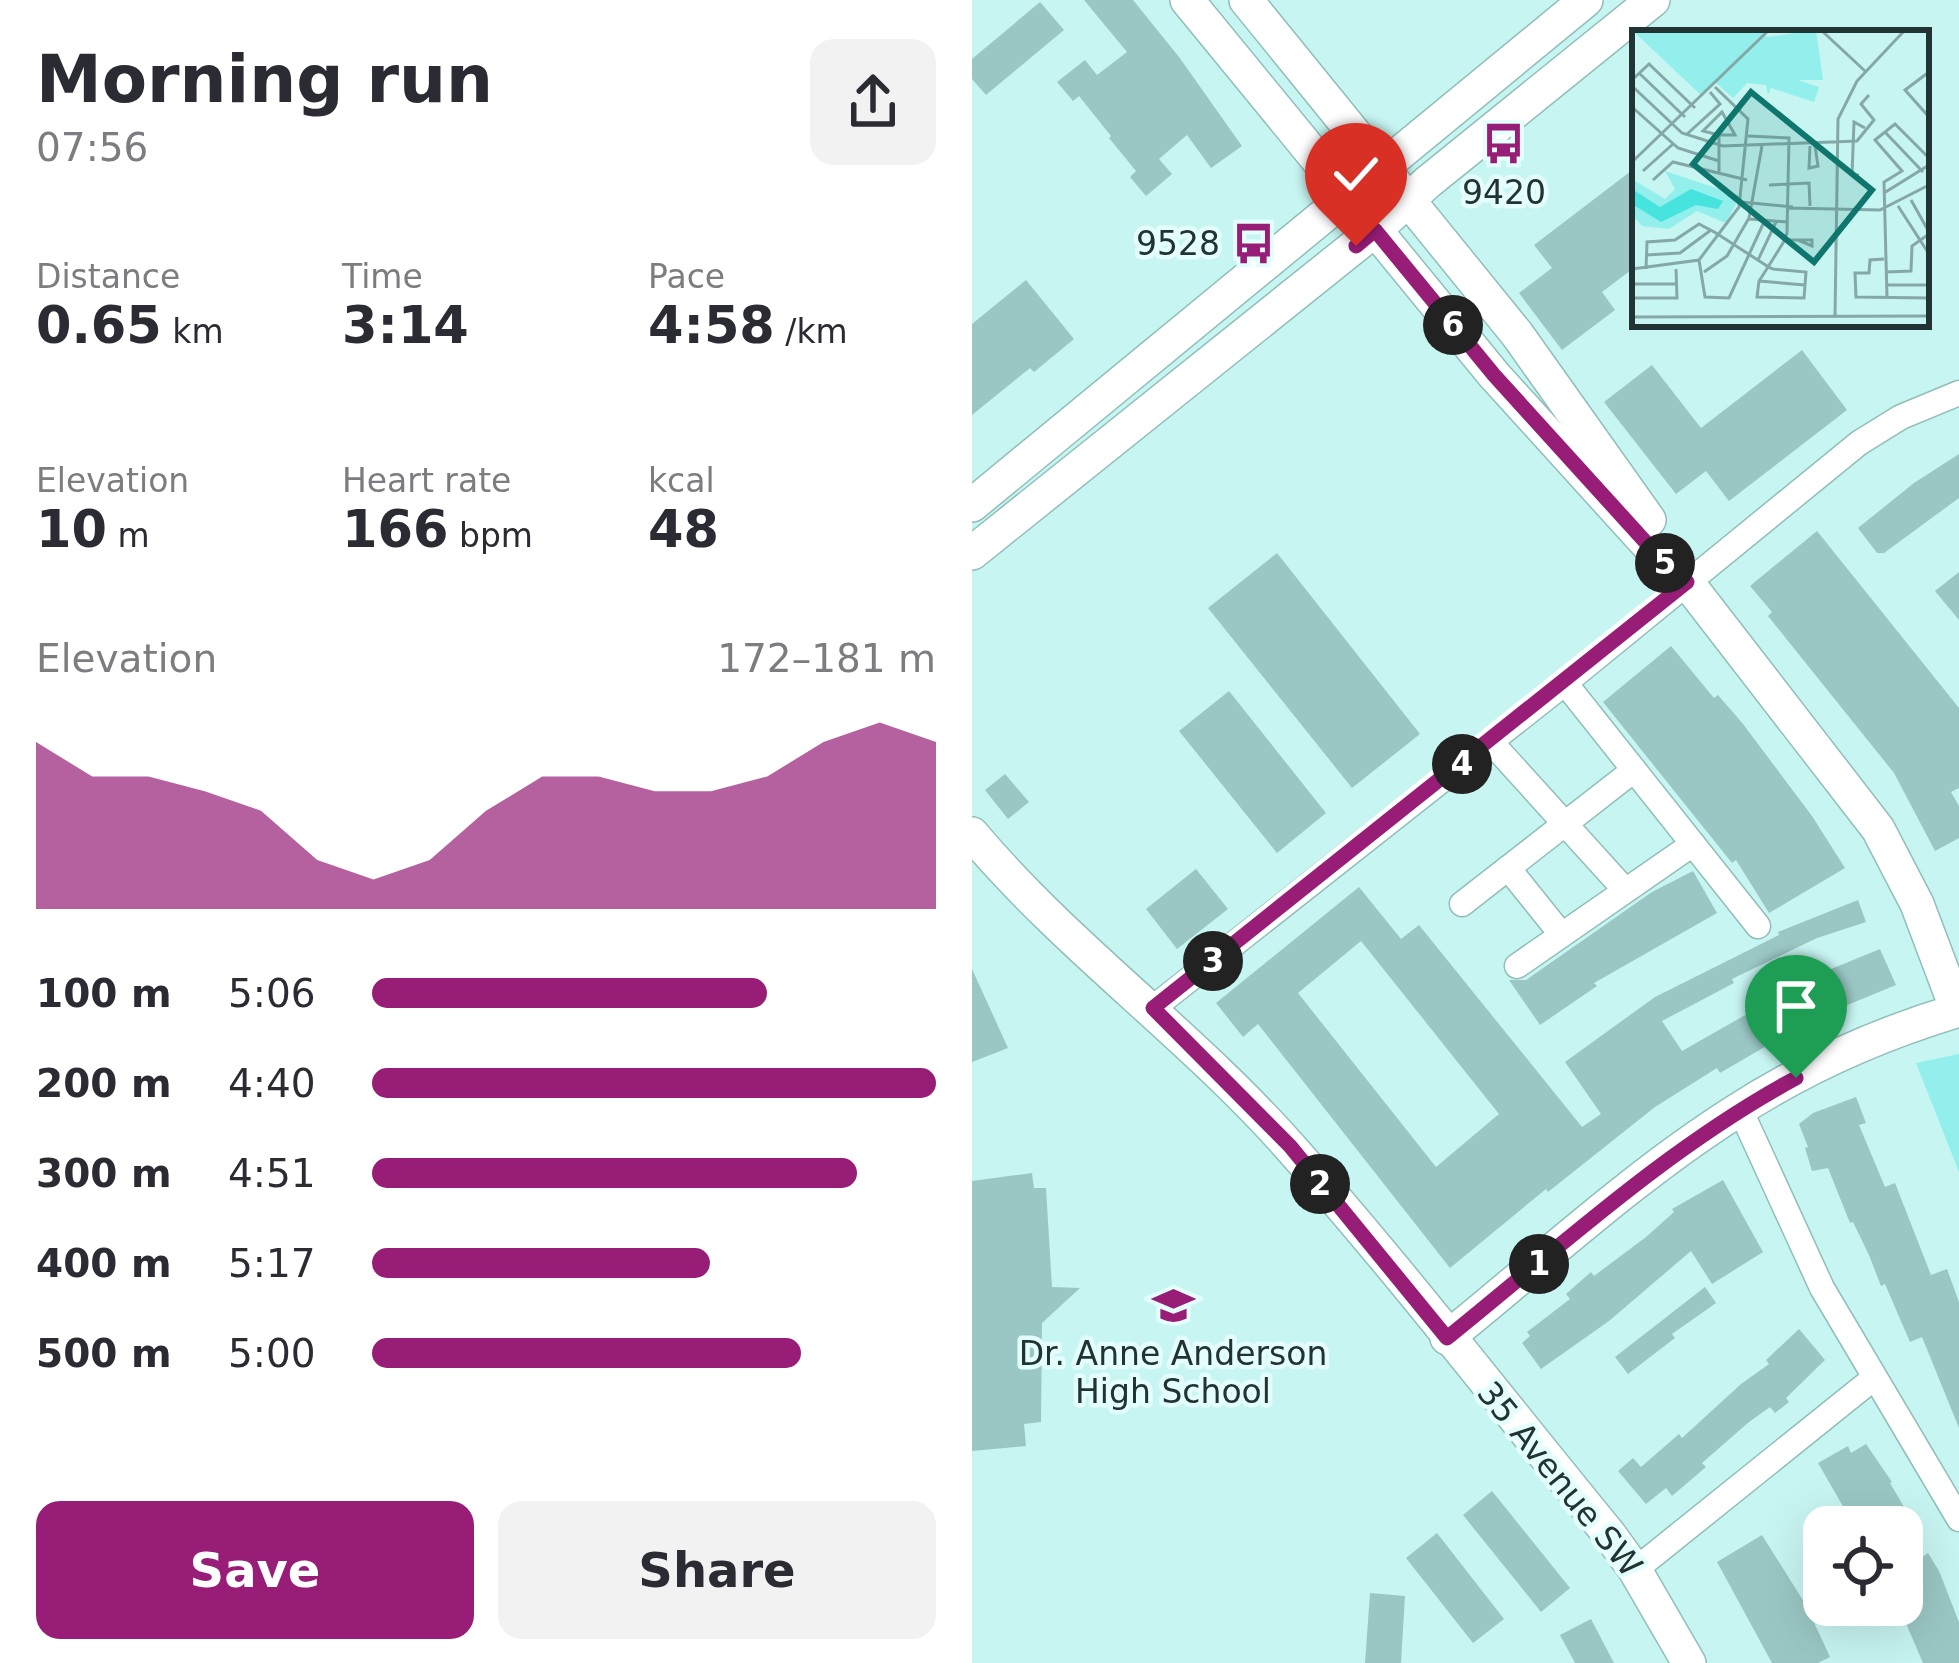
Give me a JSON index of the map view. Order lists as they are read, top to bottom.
{
  "streets": {
    "street": ["35 Avenue SW"]
  },
  "places": {
    "bus stop": ["9420", "9528"],
    "school or university": ["Dr. Anne Anderson High School"]
  },
  "page": {
    "heading": ["Morning run", "07:56"],
    "stats": [
      ["Distance", "0.65 km"],
      ["Time", "3:14"],
      ["Pace", "4:58 /km"],
      ["Elevation", "10 m"],
      ["Heart rate", "166 bpm"],
      ["kcal", "48"]
    ],
    "pins": [
      "6",
      "5",
      "4",
      "3",
      "2",
      "1"
    ],
    "chart": ["Elevation", "172–181 m"],
    "list": [
      {
        "name": "100 m",
        "note": "5:06"
      },
      {
        "name": "200 m",
        "note": "4:40"
      },
      {
        "name": "300 m",
        "note": "4:51"
      },
      {
        "name": "400 m",
        "note": "5:17"
      },
      {
        "name": "500 m",
        "note": "5:00"
      }
    ],
    "buttons": ["Save", "Share"]
  }
}
